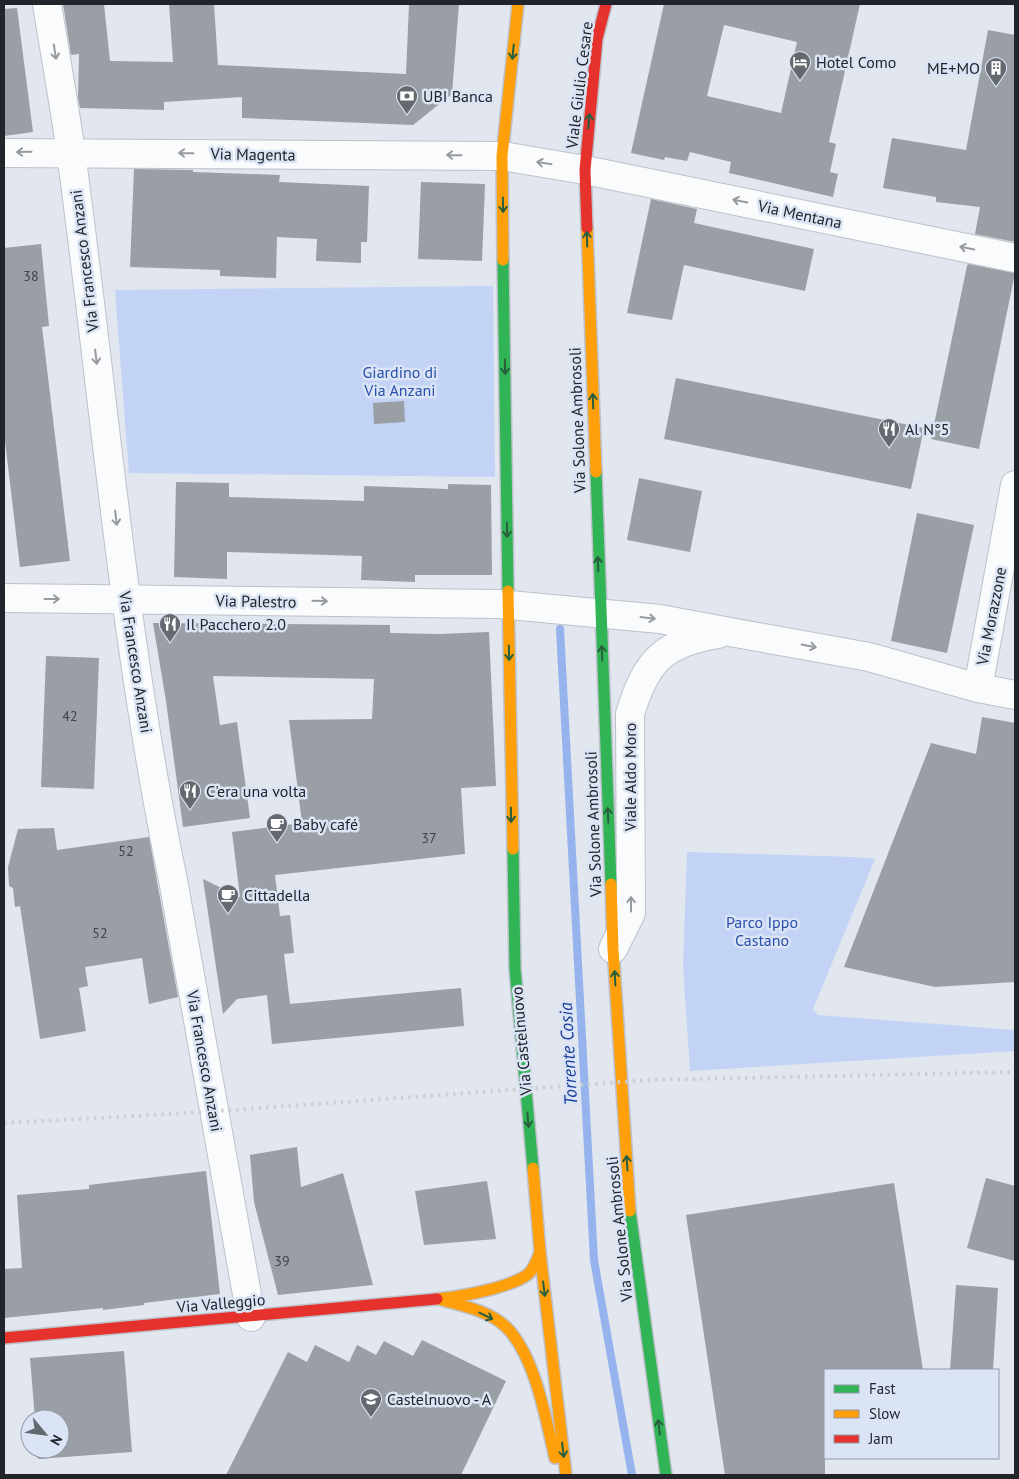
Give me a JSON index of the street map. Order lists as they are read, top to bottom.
{
  "streets": {
    "main road": [
      "Viale Giulio Cesare",
      "Via Solone Ambrosoli",
      "Via Castelnuovo",
      "Via Valleggio"
    ],
    "street": [
      "Via Magenta",
      "Via Mentana",
      "Via Francesco Anzani",
      "Via Palestro",
      "Via Morazzone",
      "Viale Aldo Moro"
    ]
  },
  "crossings": [
    ["Viale Giulio Cesare", "Via Mentana"],
    ["Viale Giulio Cesare", "Via Solone Ambrosoli"],
    ["Via Magenta", "Via Francesco Anzani"],
    ["Via Mentana", "Via Solone Ambrosoli"],
    ["Via Francesco Anzani", "Via Palestro"],
    ["Via Francesco Anzani", "Via Valleggio"],
    ["Via Solone Ambrosoli", "Via Palestro"],
    ["Via Solone Ambrosoli", "Viale Aldo Moro"],
    ["Via Palestro", "Viale Aldo Moro"],
    ["Via Palestro", "Via Castelnuovo"],
    ["Via Morazzone", "Viale Aldo Moro"],
    ["Via Castelnuovo", "Via Valleggio"]
  ],
  "one_way": [
    "Via Magenta",
    "Via Mentana",
    "Via Francesco Anzani",
    "Via Palestro",
    "Via Castelnuovo"
  ],
  "water": ["Torrente Cosia"],
  "parks": ["Giardino di Via Anzani", "Parco Ippo Castano"],
  "places": {
    "hotel": ["Hotel Como"],
    "building": ["ME+MO"],
    "bank": ["UBI Banca"],
    "restaurant": ["Al N°5", "Il Pacchero 2.0", "C'era una volta"],
    "cafe": ["Baby café", "Cittadella"],
    "school or university": ["Castelnuovo - A"]
  },
  "house_numbers": [
    "38",
    "42",
    "37",
    "52",
    "52",
    "39"
  ],
  "legend": ["Fast", "Slow", "Jam"],
  "north": "bottom right"
}
